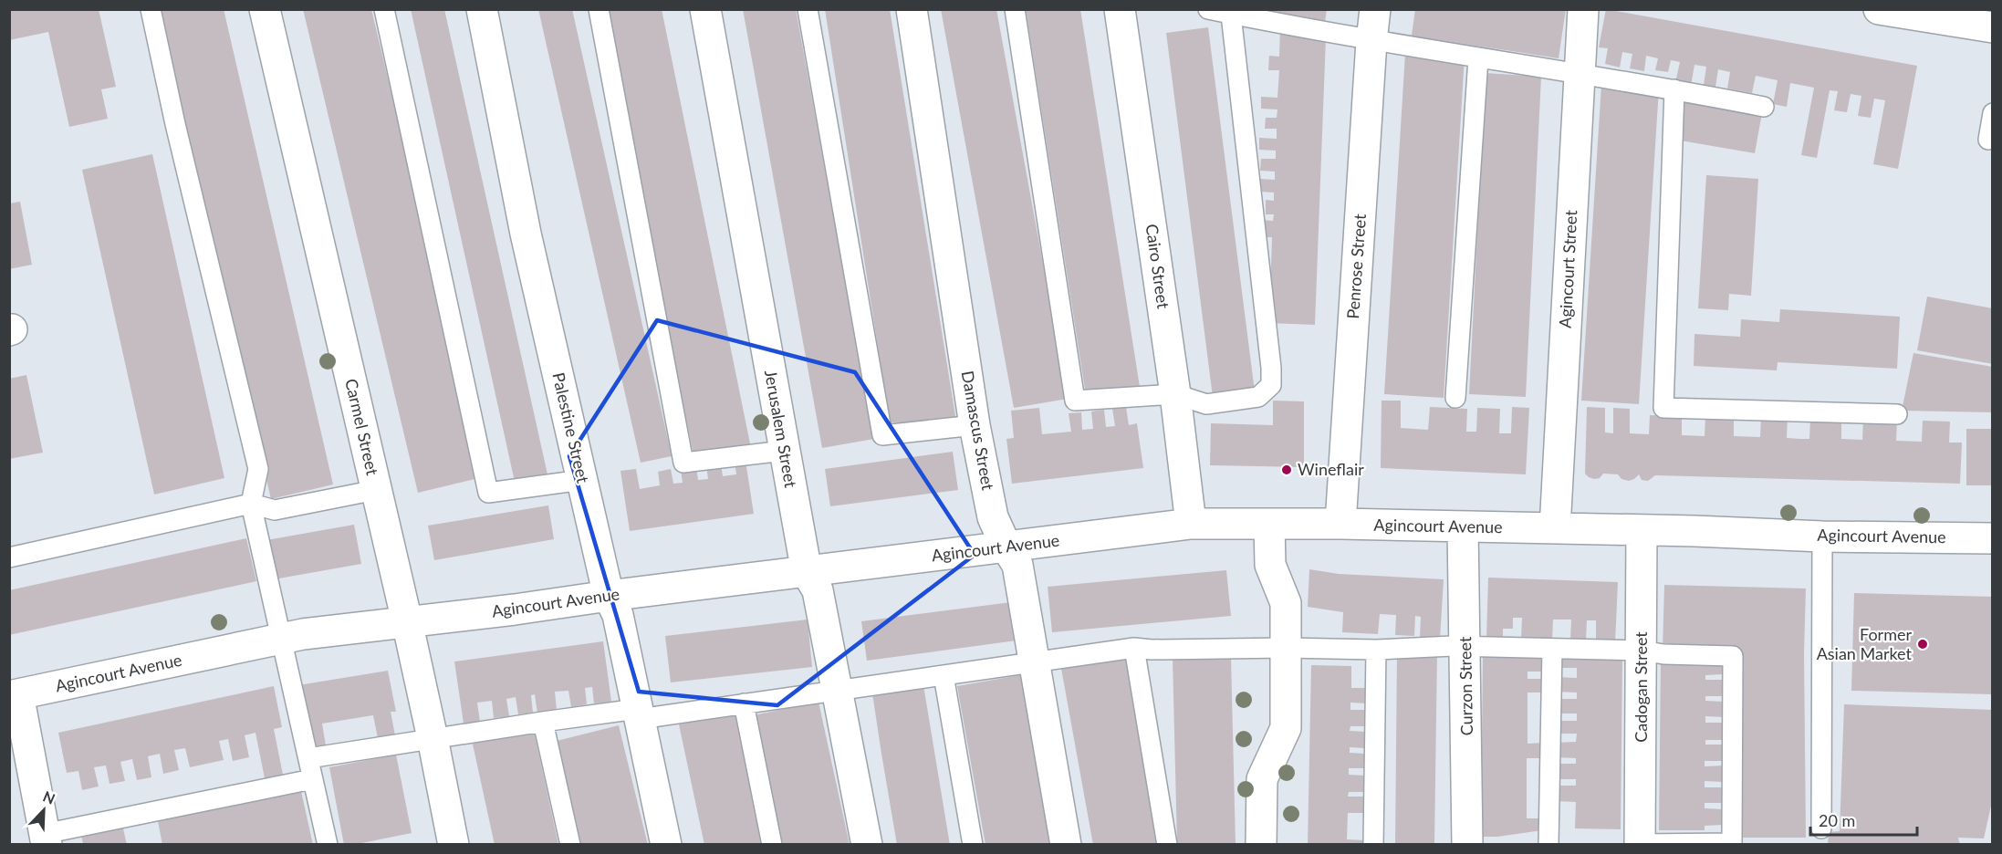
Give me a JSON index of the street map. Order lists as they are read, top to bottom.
{
  "streets": {
    "street": [
      "Cairo Street",
      "Penrose Street",
      "Agincourt Street",
      "Carmel Street",
      "Palestine Street",
      "Jerusalem Street",
      "Damascus Street",
      "Agincourt Avenue",
      "Curzon Street",
      "Cadogan Street"
    ]
  },
  "crossings": [
    ["Cairo Street", "Agincourt Avenue"],
    ["Penrose Street", "Agincourt Avenue"],
    ["Agincourt Street", "Agincourt Avenue"],
    ["Carmel Street", "Agincourt Avenue"],
    ["Palestine Street", "Agincourt Avenue"],
    ["Jerusalem Street", "Agincourt Avenue"],
    ["Damascus Street", "Agincourt Avenue"],
    ["Agincourt Avenue", "Curzon Street"],
    ["Agincourt Avenue", "Cadogan Street"]
  ],
  "places": ["Wineflair", "Former Asian Market"],
  "scale_bar": "20 m",
  "north": "top right"
}
